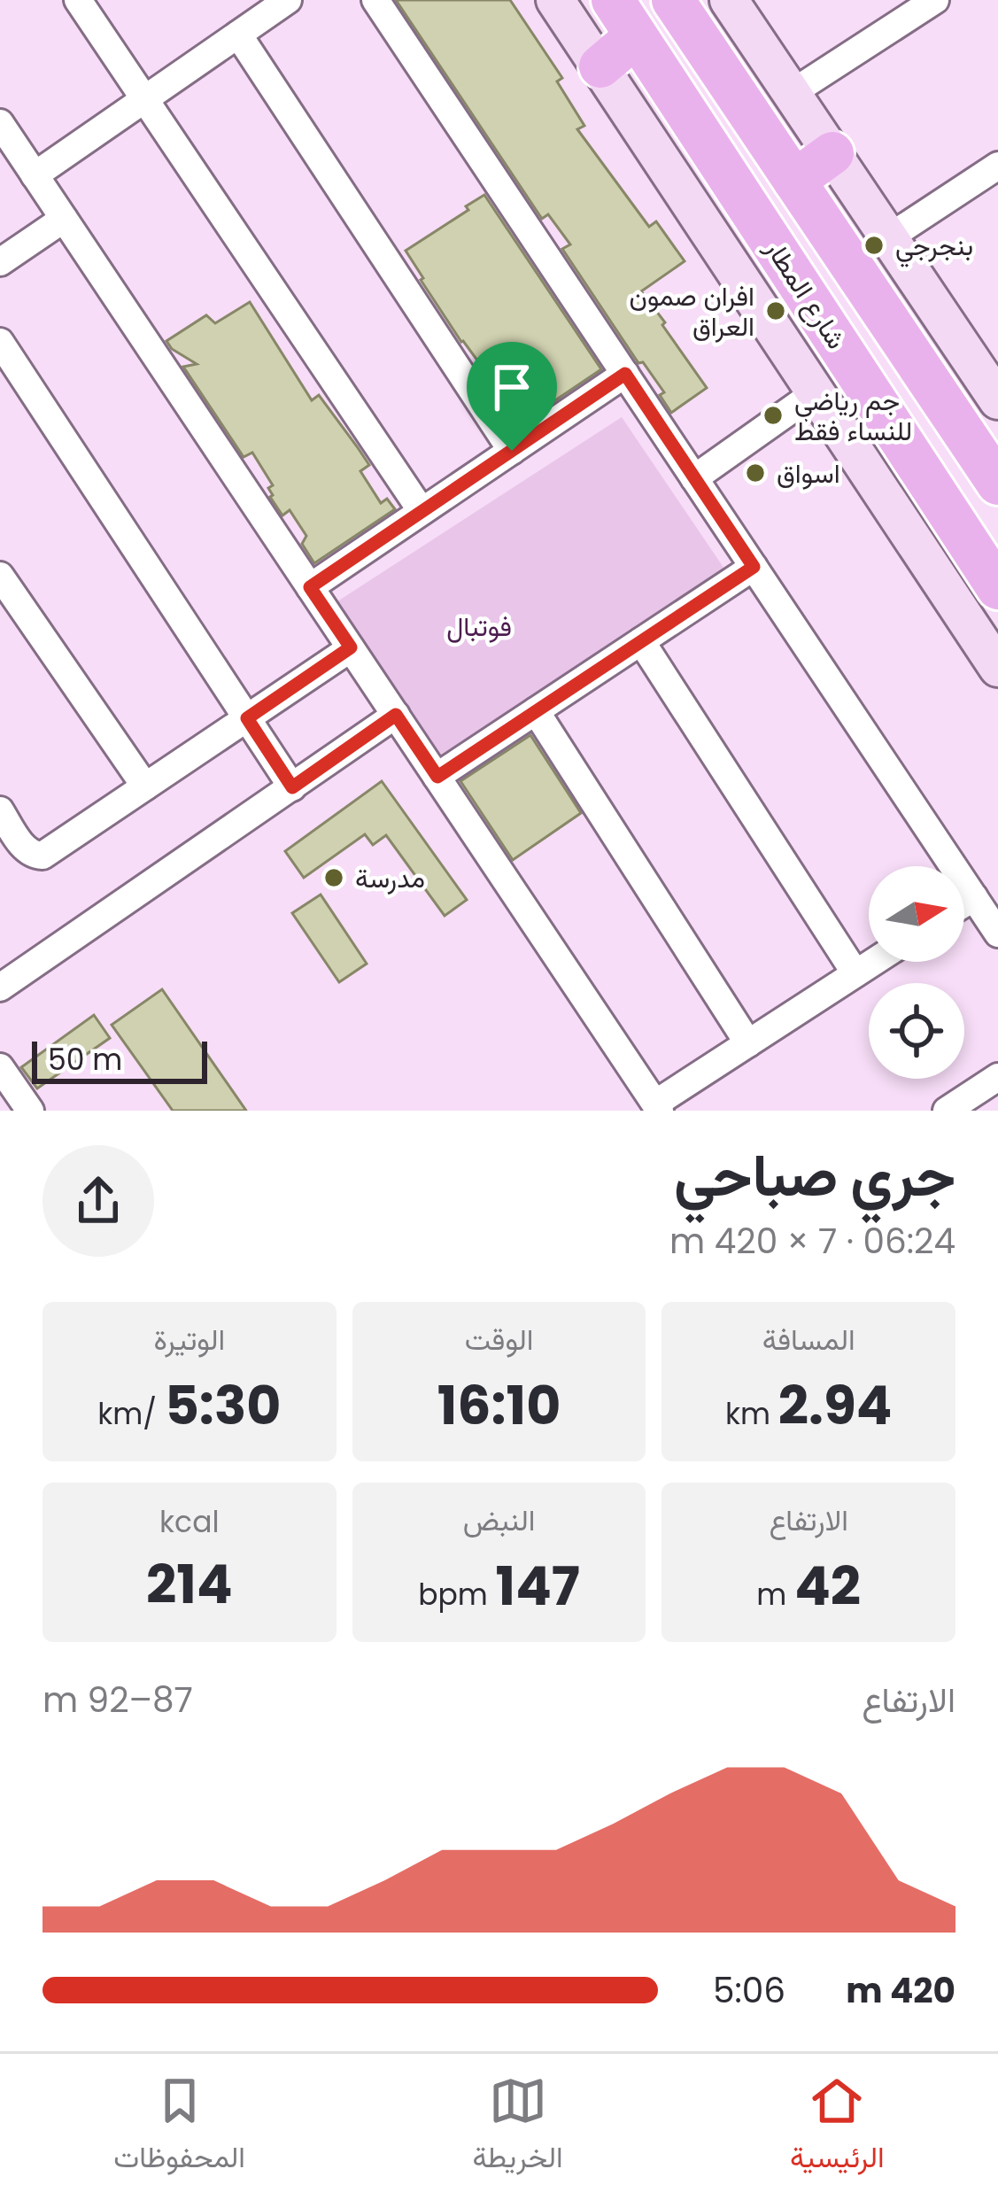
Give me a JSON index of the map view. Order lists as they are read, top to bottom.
{
  "streets": {
    "main road": ["شارع المطار"]
  },
  "parks": ["فوتبال"],
  "places": [
    "بنجرجي",
    "افران صمون العراق",
    "جم رياضي للنساء فقط",
    "اسواق",
    "مدرسة"
  ],
  "scale_bar": "50 m",
  "north": "right",
  "page": {
    "scale": "50 m",
    "heading": ["جري صباحي", "06:24 · 7 × 420 m"],
    "stats": [
      ["المسافة", "2.94 km"],
      ["الوقت", "16:10"],
      ["الوتيرة", "5:30 /km"],
      ["الارتفاع", "42 m"],
      ["النبض", "147 bpm"],
      ["kcal", "214"]
    ],
    "chart": ["الارتفاع", "87–92 m"],
    "list": [
      {
        "name": "420 m",
        "note": "5:06"
      }
    ],
    "tabs": ["الرئيسية", "الخريطة", "المحفوظات"]
  }
}
